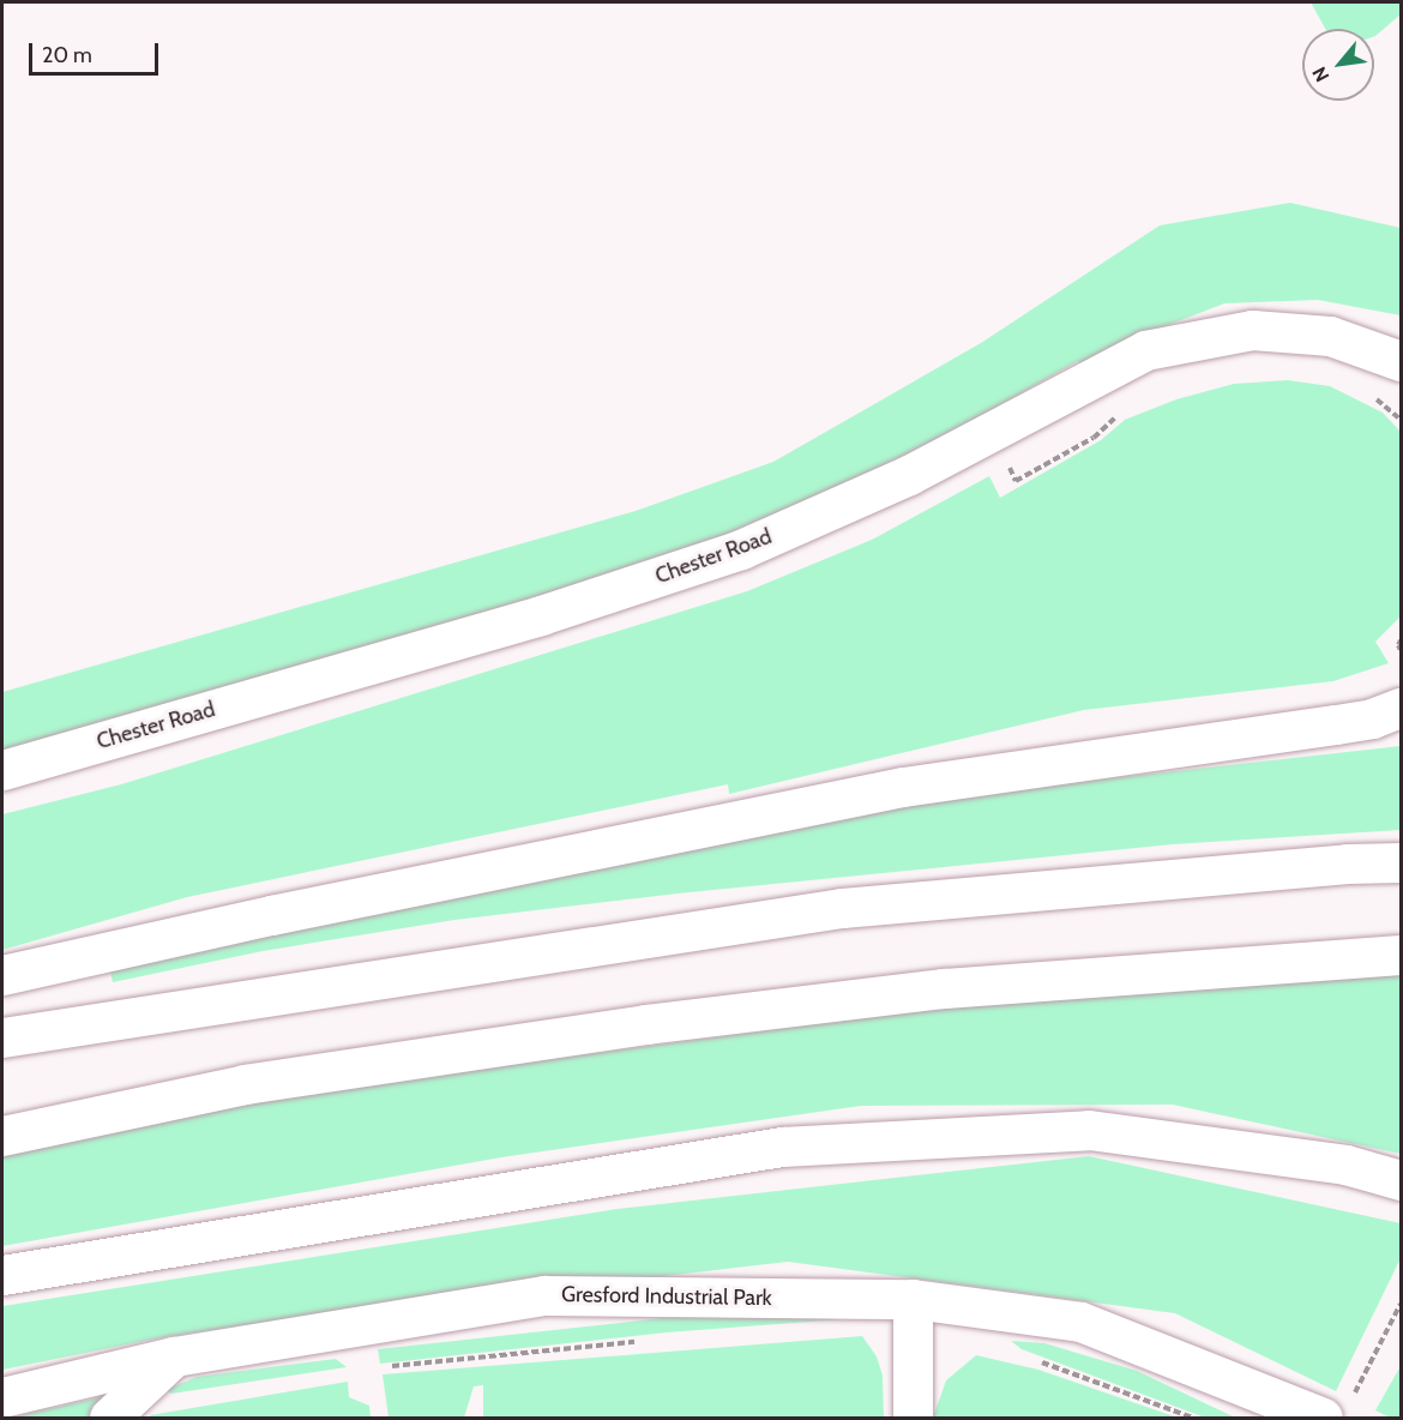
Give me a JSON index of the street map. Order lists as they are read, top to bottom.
{
  "streets": {
    "main road": ["Chester Road", "Gresford Industrial Park"]
  },
  "scale_bar": "20 m",
  "north": "bottom left"
}
